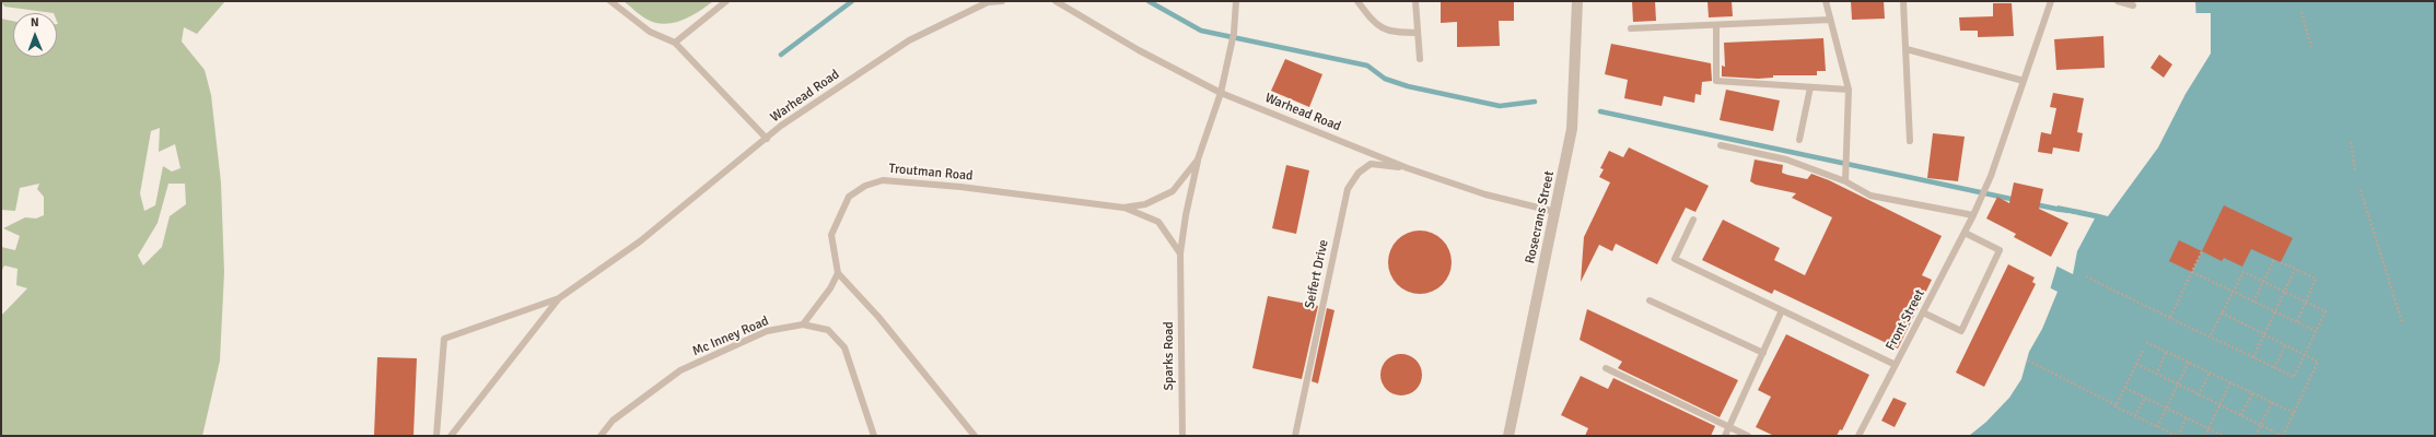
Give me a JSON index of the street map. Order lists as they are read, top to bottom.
{
  "streets": {
    "street": ["Rosecrans Street"],
    "lane": [
      "Warhead Road",
      "Troutman Road",
      "Seifert Drive",
      "Front Street",
      "Mc Inney Road",
      "Sparks Road"
    ]
  },
  "crossings": [
    ["Warhead Road", "Troutman Road"],
    ["Warhead Road", "Rosecrans Street"],
    ["Warhead Road", "Seifert Drive"],
    ["Troutman Road", "Sparks Road"]
  ],
  "north": "top"
}
